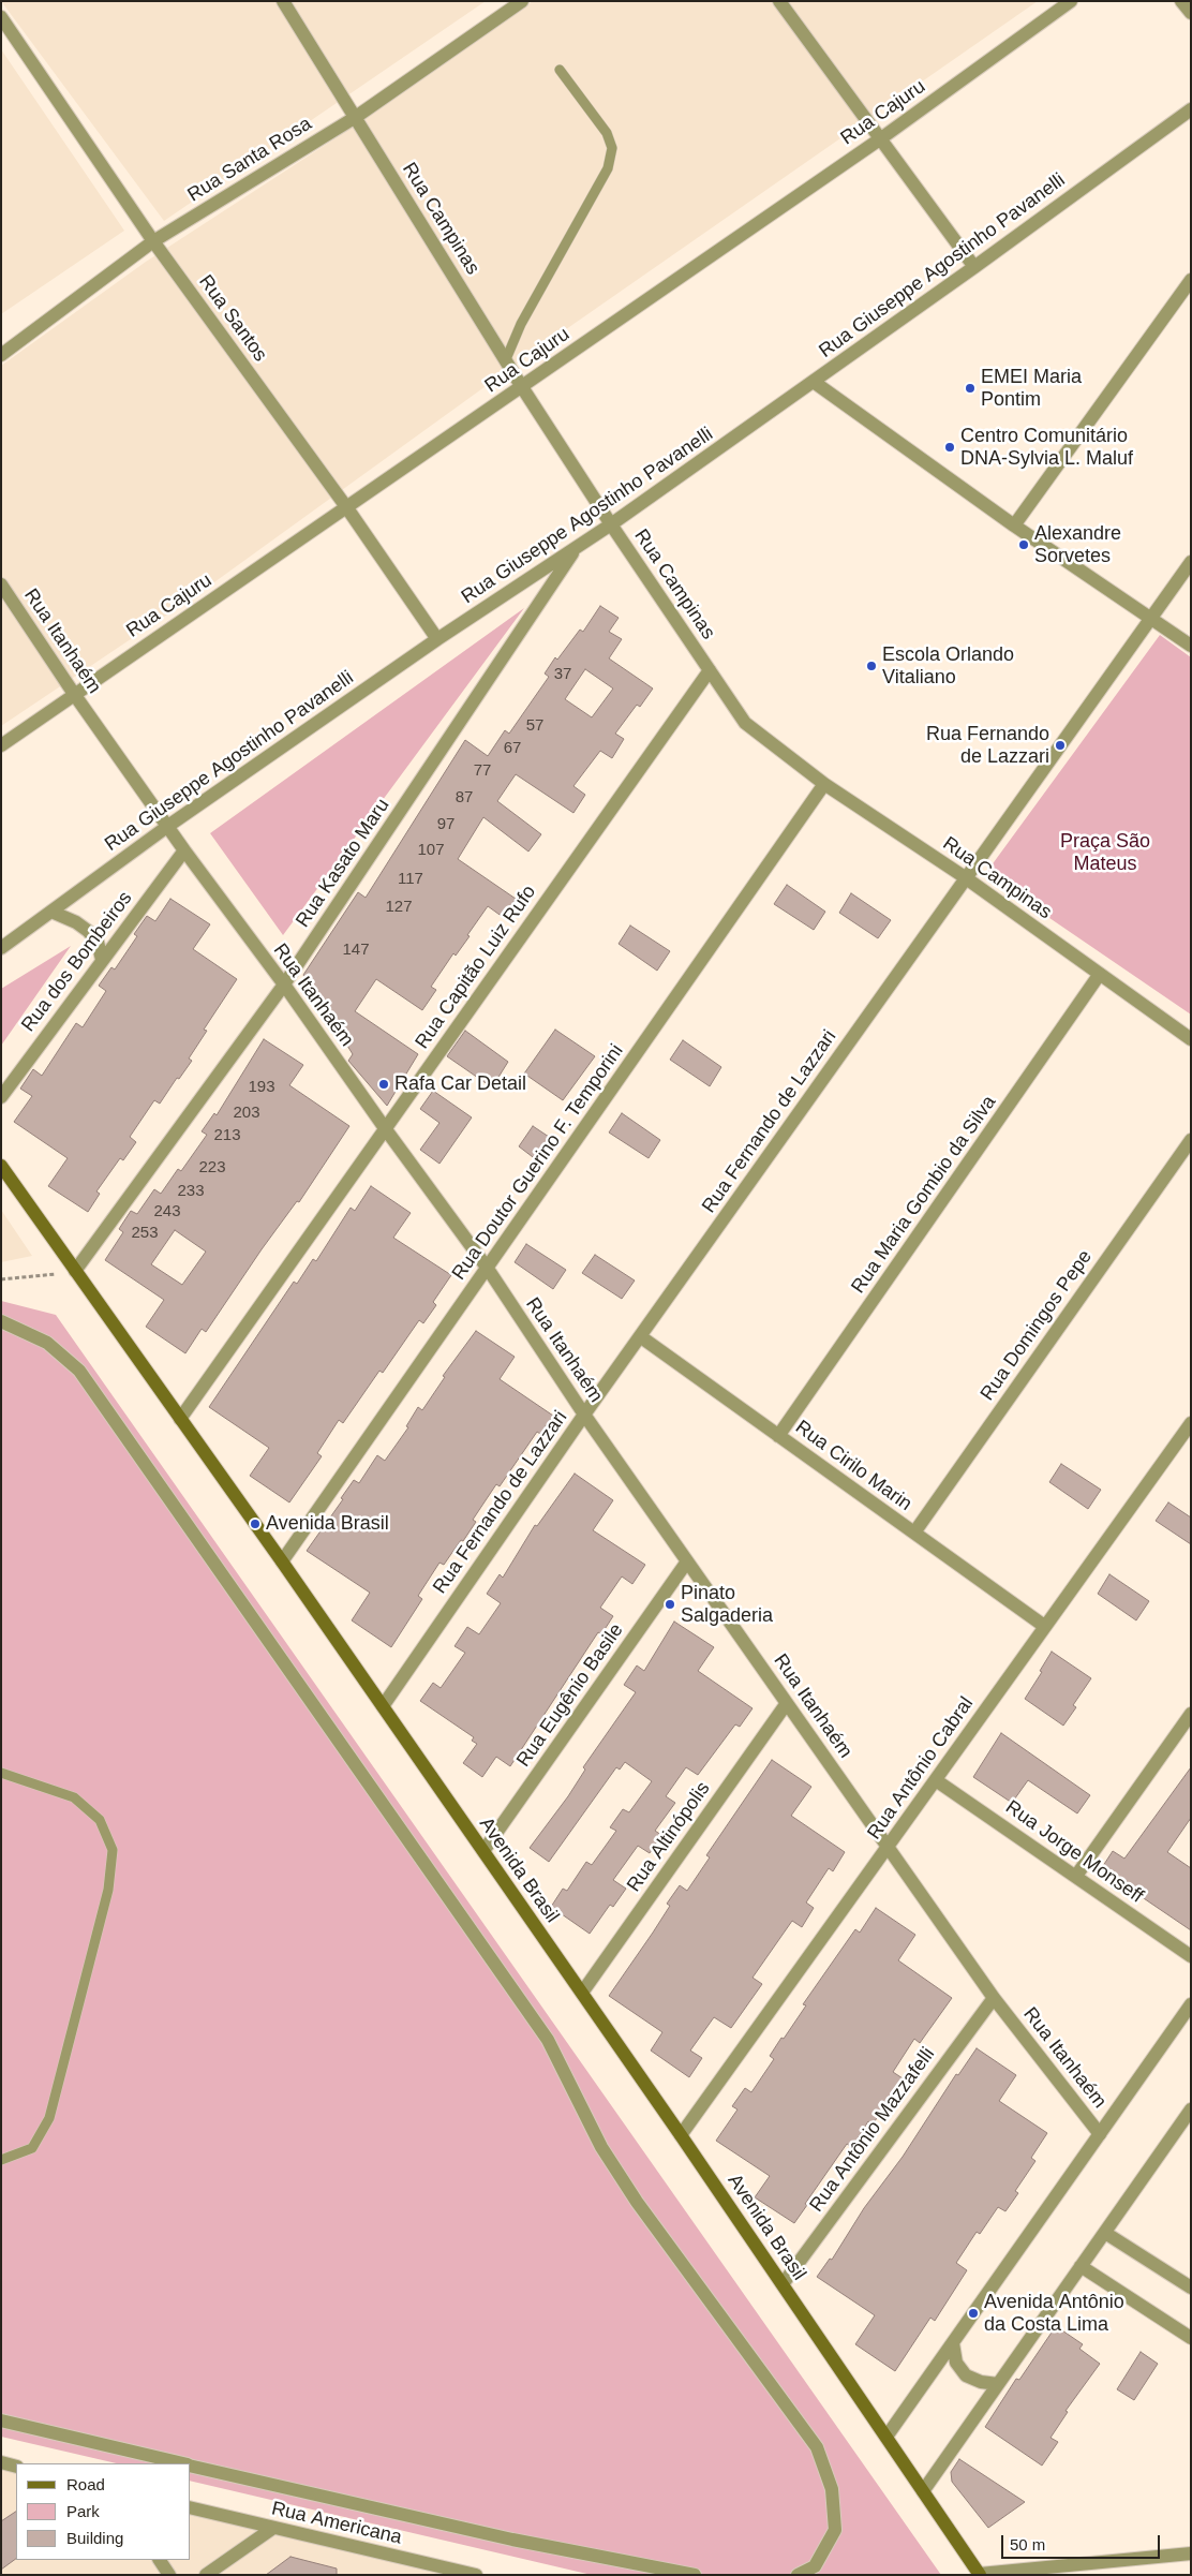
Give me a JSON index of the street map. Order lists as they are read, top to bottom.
{
  "streets": {
    "main road": ["Avenida Brasil"],
    "street": [
      "Rua Cajuru",
      "Rua Santa Rosa",
      "Rua Campinas",
      "Rua Giuseppe Agostinho Pavanelli",
      "Rua Santos",
      "Rua Itanhaém",
      "Rua Kasato Maru",
      "Rua dos Bombeiros",
      "Rua Capitão Luiz Rufo",
      "Rua Fernando de Lazzari",
      "Rua Doutor Guerino F. Temporini",
      "Rua Maria Gombio da Silva",
      "Rua Domingos Pepe",
      "Rua Cirilo Marin",
      "Rua Eugênio Basile",
      "Rua Antônio Cabral",
      "Rua Altinópolis",
      "Rua Jorge Monseff",
      "Rua Antônio Mazzafelli",
      "Rua Americana"
    ]
  },
  "crossings": [
    ["Rua Cajuru", "Rua Campinas"],
    ["Rua Cajuru", "Rua Santos"],
    ["Rua Cajuru", "Rua Itanhaém"],
    ["Rua Santa Rosa", "Rua Campinas"],
    ["Rua Santa Rosa", "Rua Santos"],
    ["Rua Campinas", "Rua Giuseppe Agostinho Pavanelli"],
    ["Rua Campinas", "Rua Capitão Luiz Rufo"],
    ["Rua Campinas", "Rua Fernando de Lazzari"],
    ["Rua Campinas", "Rua Doutor Guerino F. Temporini"],
    ["Rua Campinas", "Rua Maria Gombio da Silva"],
    ["Rua Giuseppe Agostinho Pavanelli", "Rua Santos"],
    ["Rua Giuseppe Agostinho Pavanelli", "Rua Itanhaém"],
    ["Rua Giuseppe Agostinho Pavanelli", "Rua Kasato Maru"],
    ["Rua Itanhaém", "Rua Kasato Maru"],
    ["Rua Itanhaém", "Rua dos Bombeiros"],
    ["Rua Itanhaém", "Rua Capitão Luiz Rufo"],
    ["Rua Itanhaém", "Rua Fernando de Lazzari"],
    ["Rua Itanhaém", "Rua Doutor Guerino F. Temporini"],
    ["Rua Itanhaém", "Rua Eugênio Basile"],
    ["Rua Itanhaém", "Rua Antônio Cabral"],
    ["Rua Itanhaém", "Rua Altinópolis"],
    ["Rua Itanhaém", "Rua Antônio Mazzafelli"],
    ["Rua Kasato Maru", "Avenida Brasil"],
    ["Rua Capitão Luiz Rufo", "Avenida Brasil"],
    ["Rua Fernando de Lazzari", "Rua Cirilo Marin"],
    ["Rua Fernando de Lazzari", "Avenida Brasil"],
    ["Rua Doutor Guerino F. Temporini", "Avenida Brasil"],
    ["Rua Maria Gombio da Silva", "Rua Cirilo Marin"],
    ["Rua Domingos Pepe", "Rua Cirilo Marin"],
    ["Rua Cirilo Marin", "Rua Antônio Cabral"],
    ["Rua Eugênio Basile", "Avenida Brasil"],
    ["Rua Antônio Cabral", "Rua Jorge Monseff"],
    ["Rua Antônio Cabral", "Avenida Brasil"],
    ["Rua Altinópolis", "Avenida Brasil"],
    ["Avenida Brasil", "Rua Antônio Mazzafelli"]
  ],
  "parks": ["Praça São Mateus"],
  "places": [
    "EMEI Maria Pontim",
    "Centro Comunitário DNA-Sylvia L. Maluf",
    "Alexandre Sorvetes",
    "Escola Orlando Vitaliano",
    "Rua Fernando de Lazzari",
    "Rafa Car Detail",
    "Avenida Brasil",
    "Pinato Salgaderia",
    "Avenida Antônio da Costa Lima"
  ],
  "house_numbers": [
    "37",
    "57",
    "67",
    "77",
    "87",
    "97",
    "107",
    "117",
    "127",
    "147",
    "193",
    "203",
    "213",
    "223",
    "233",
    "243",
    "253"
  ],
  "legend": ["Road", "Park", "Building"],
  "scale_bar": "50 m"
}
